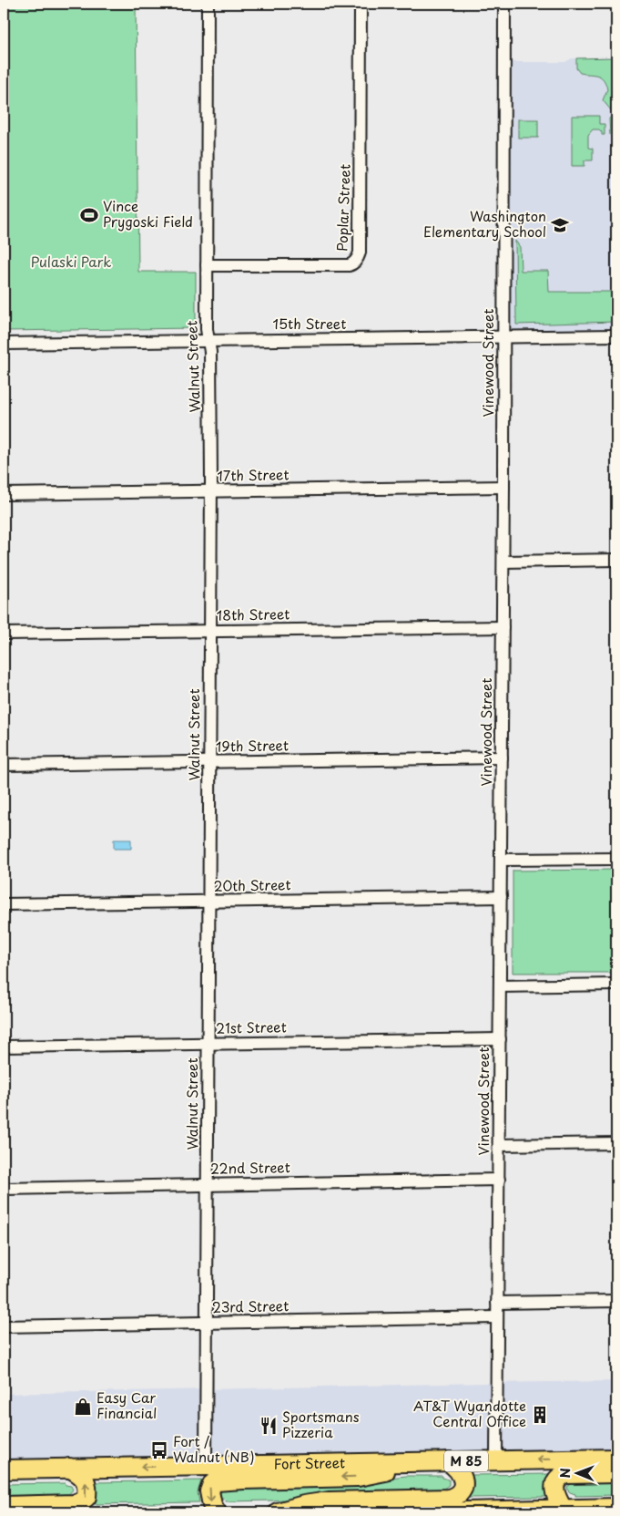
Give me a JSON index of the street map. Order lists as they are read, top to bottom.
{
  "streets": {
    "main road": ["M 85", "Fort Street"],
    "street": [
      "Poplar Street",
      "15th Street",
      "Vinewood Street",
      "Walnut Street",
      "17th Street",
      "18th Street",
      "19th Street",
      "20th Street",
      "21st Street",
      "22nd Street",
      "23rd Street"
    ]
  },
  "crossings": [
    ["Poplar Street", "Walnut Street"],
    ["15th Street", "Vinewood Street"],
    ["15th Street", "Walnut Street"],
    ["Vinewood Street", "17th Street"],
    ["Vinewood Street", "18th Street"],
    ["Vinewood Street", "19th Street"],
    ["Vinewood Street", "20th Street"],
    ["Vinewood Street", "21st Street"],
    ["Vinewood Street", "22nd Street"],
    ["Vinewood Street", "23rd Street"],
    ["Vinewood Street", "Fort Street"],
    ["Walnut Street", "17th Street"],
    ["Walnut Street", "18th Street"],
    ["Walnut Street", "19th Street"],
    ["Walnut Street", "20th Street"],
    ["Walnut Street", "21st Street"],
    ["Walnut Street", "22nd Street"],
    ["Walnut Street", "23rd Street"],
    ["Walnut Street", "Fort Street"]
  ],
  "parks": ["Pulaski Park"],
  "places": {
    "sports": ["Vince Prygoski Field"],
    "school or university": ["Washington Elementary School"],
    "shop": ["Easy Car Financial"],
    "building": ["AT&T Wyandotte Central Office"],
    "restaurant": ["Sportsmans Pizzeria"],
    "bus stop": ["Fort / Walnut (NB)"]
  },
  "north": "left"
}
